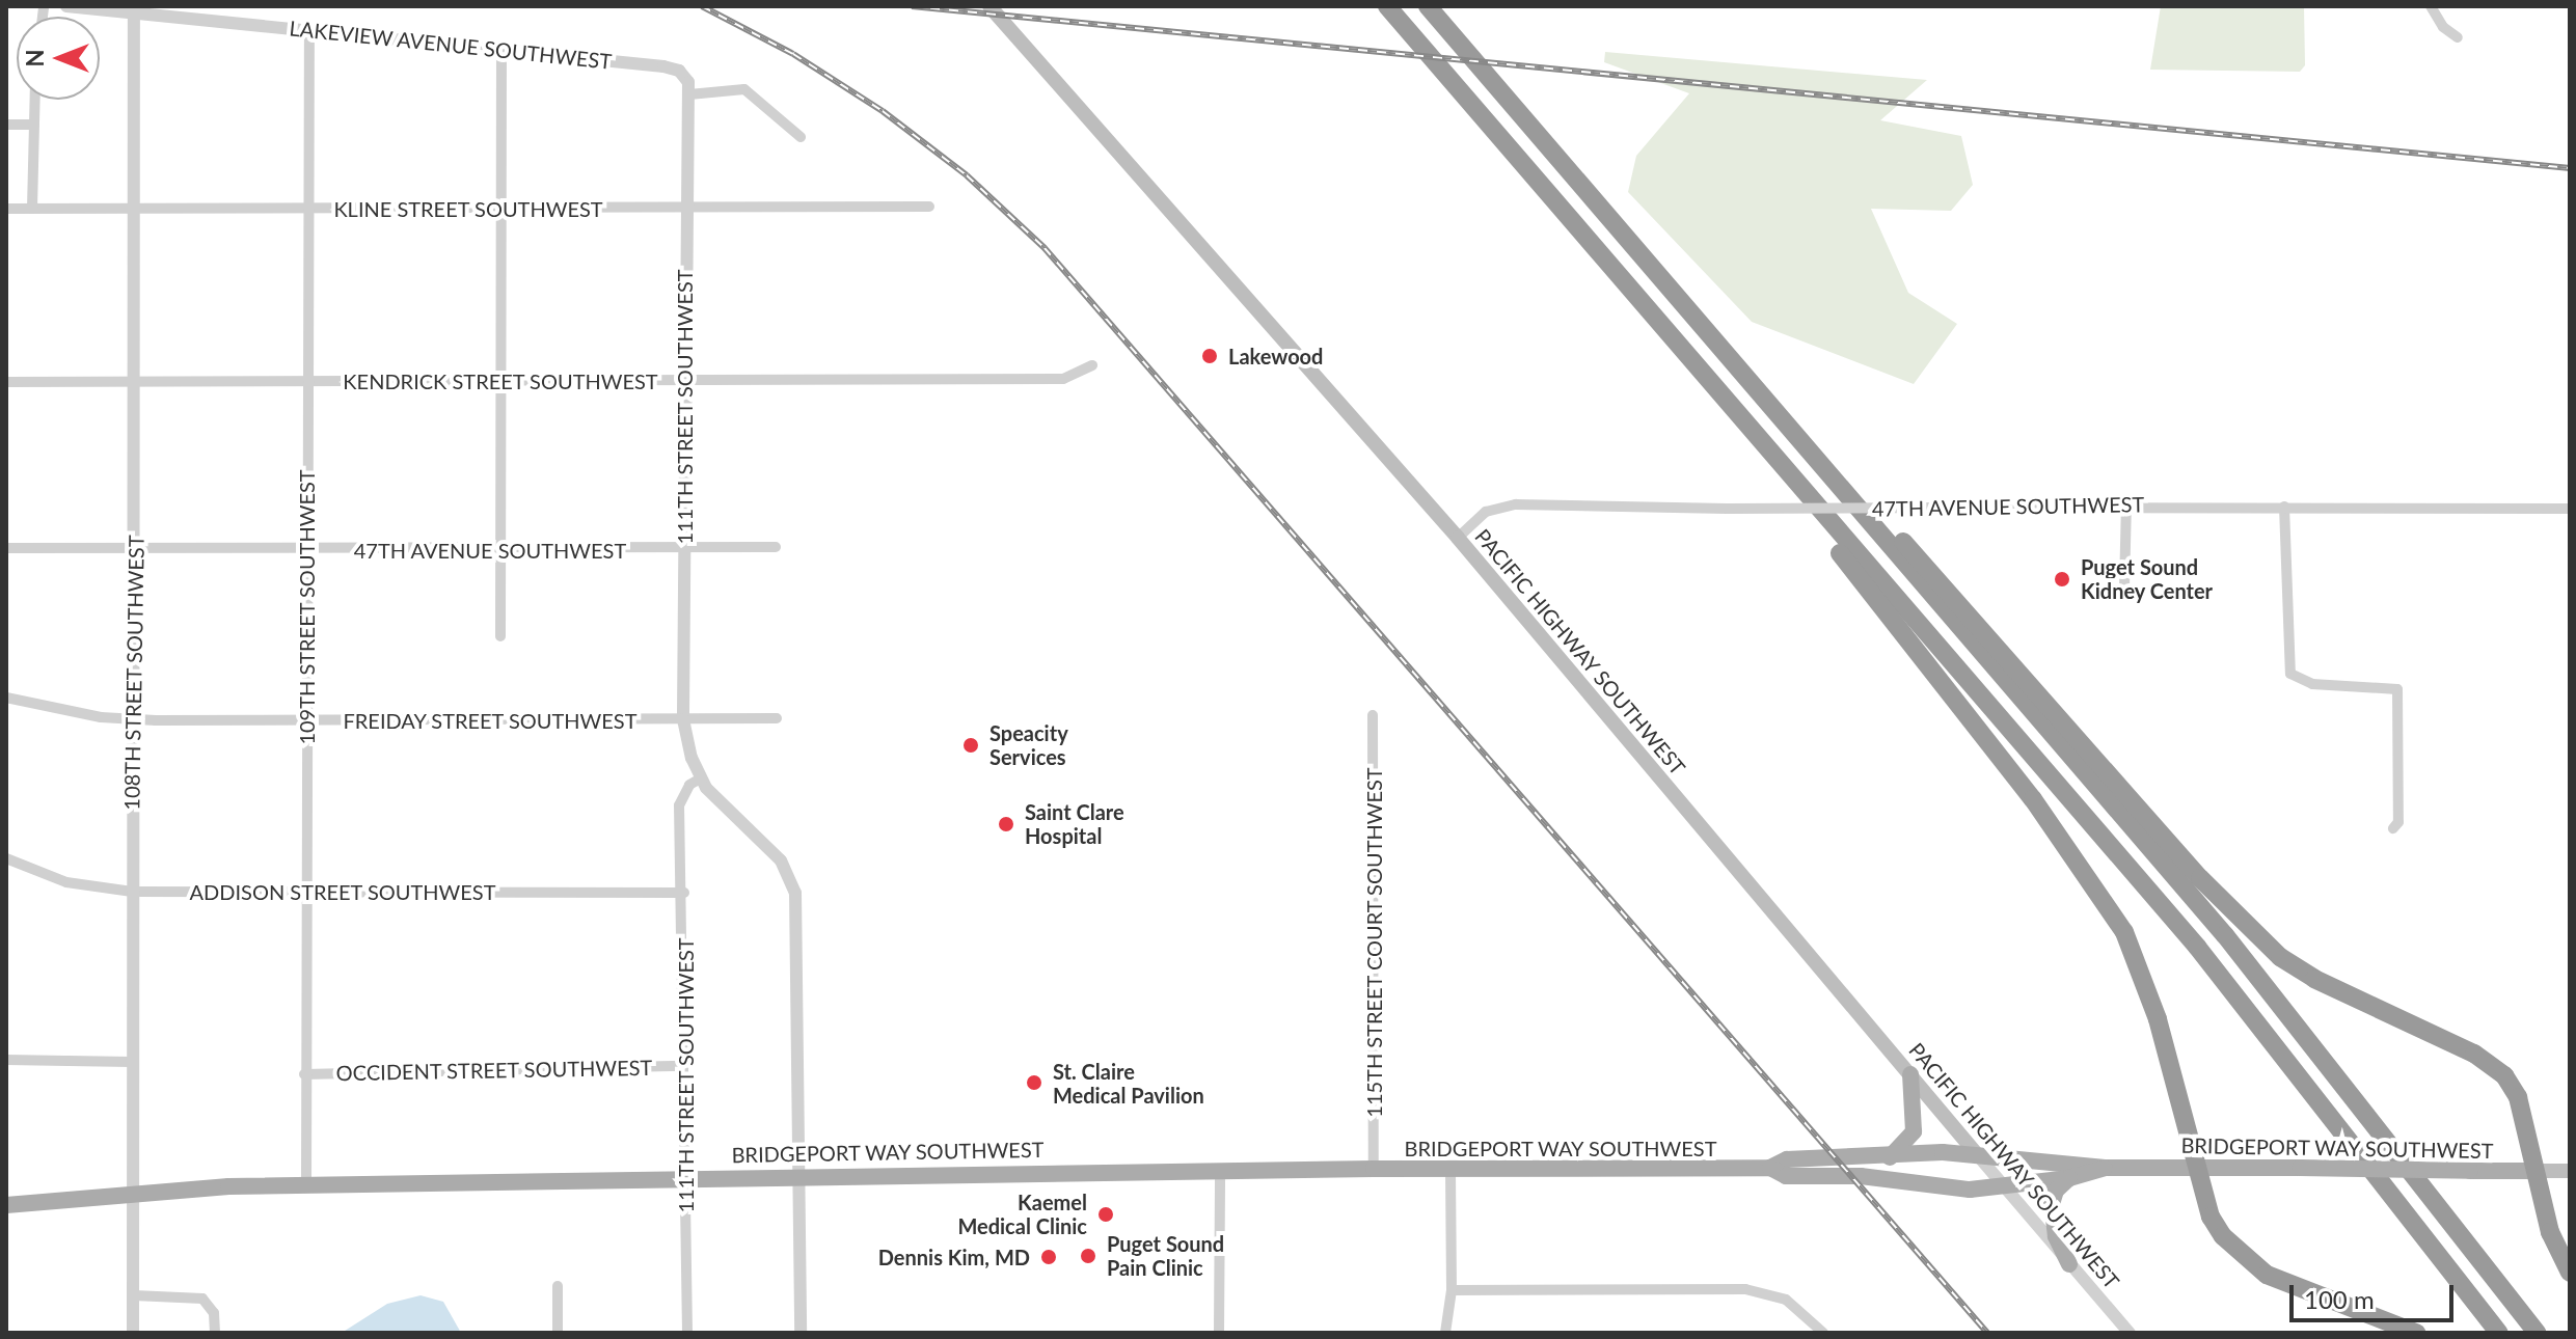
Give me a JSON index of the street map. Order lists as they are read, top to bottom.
{
  "streets": {
    "main road": ["PACIFIC HIGHWAY SOUTHWEST", "BRIDGEPORT WAY SOUTHWEST"],
    "street": [
      "LAKEVIEW AVENUE SOUTHWEST",
      "KLINE STREET SOUTHWEST",
      "KENDRICK STREET SOUTHWEST",
      "111TH STREET SOUTHWEST",
      "47TH AVENUE SOUTHWEST",
      "109TH STREET SOUTHWEST",
      "108TH STREET SOUTHWEST",
      "FREIDAY STREET SOUTHWEST",
      "ADDISON STREET SOUTHWEST",
      "115TH STREET COURT SOUTHWEST",
      "OCCIDENT STREET SOUTHWEST"
    ]
  },
  "crossings": [
    ["LAKEVIEW AVENUE SOUTHWEST", "111TH STREET SOUTHWEST"],
    ["LAKEVIEW AVENUE SOUTHWEST", "109TH STREET SOUTHWEST"],
    ["LAKEVIEW AVENUE SOUTHWEST", "108TH STREET SOUTHWEST"],
    ["KLINE STREET SOUTHWEST", "111TH STREET SOUTHWEST"],
    ["KLINE STREET SOUTHWEST", "109TH STREET SOUTHWEST"],
    ["KLINE STREET SOUTHWEST", "108TH STREET SOUTHWEST"],
    ["KENDRICK STREET SOUTHWEST", "111TH STREET SOUTHWEST"],
    ["KENDRICK STREET SOUTHWEST", "109TH STREET SOUTHWEST"],
    ["KENDRICK STREET SOUTHWEST", "108TH STREET SOUTHWEST"],
    ["111TH STREET SOUTHWEST", "47TH AVENUE SOUTHWEST"],
    ["111TH STREET SOUTHWEST", "FREIDAY STREET SOUTHWEST"],
    ["111TH STREET SOUTHWEST", "ADDISON STREET SOUTHWEST"],
    ["111TH STREET SOUTHWEST", "OCCIDENT STREET SOUTHWEST"],
    ["111TH STREET SOUTHWEST", "BRIDGEPORT WAY SOUTHWEST"],
    ["47TH AVENUE SOUTHWEST", "109TH STREET SOUTHWEST"],
    ["47TH AVENUE SOUTHWEST", "PACIFIC HIGHWAY SOUTHWEST"],
    ["47TH AVENUE SOUTHWEST", "108TH STREET SOUTHWEST"],
    ["109TH STREET SOUTHWEST", "FREIDAY STREET SOUTHWEST"],
    ["109TH STREET SOUTHWEST", "ADDISON STREET SOUTHWEST"],
    ["109TH STREET SOUTHWEST", "OCCIDENT STREET SOUTHWEST"],
    ["109TH STREET SOUTHWEST", "BRIDGEPORT WAY SOUTHWEST"],
    ["PACIFIC HIGHWAY SOUTHWEST", "BRIDGEPORT WAY SOUTHWEST"],
    ["108TH STREET SOUTHWEST", "FREIDAY STREET SOUTHWEST"],
    ["108TH STREET SOUTHWEST", "ADDISON STREET SOUTHWEST"],
    ["108TH STREET SOUTHWEST", "BRIDGEPORT WAY SOUTHWEST"],
    ["115TH STREET COURT SOUTHWEST", "BRIDGEPORT WAY SOUTHWEST"]
  ],
  "places": [
    "Lakewood",
    "Puget Sound Kidney Center",
    "Speacity Services",
    "Saint Clare Hospital",
    "St. Claire Medical Pavilion",
    "Kaemel Medical Clinic",
    "Puget Sound Pain Clinic",
    "Dennis Kim, MD"
  ],
  "scale_bar": "100 m",
  "north": "left"
}
